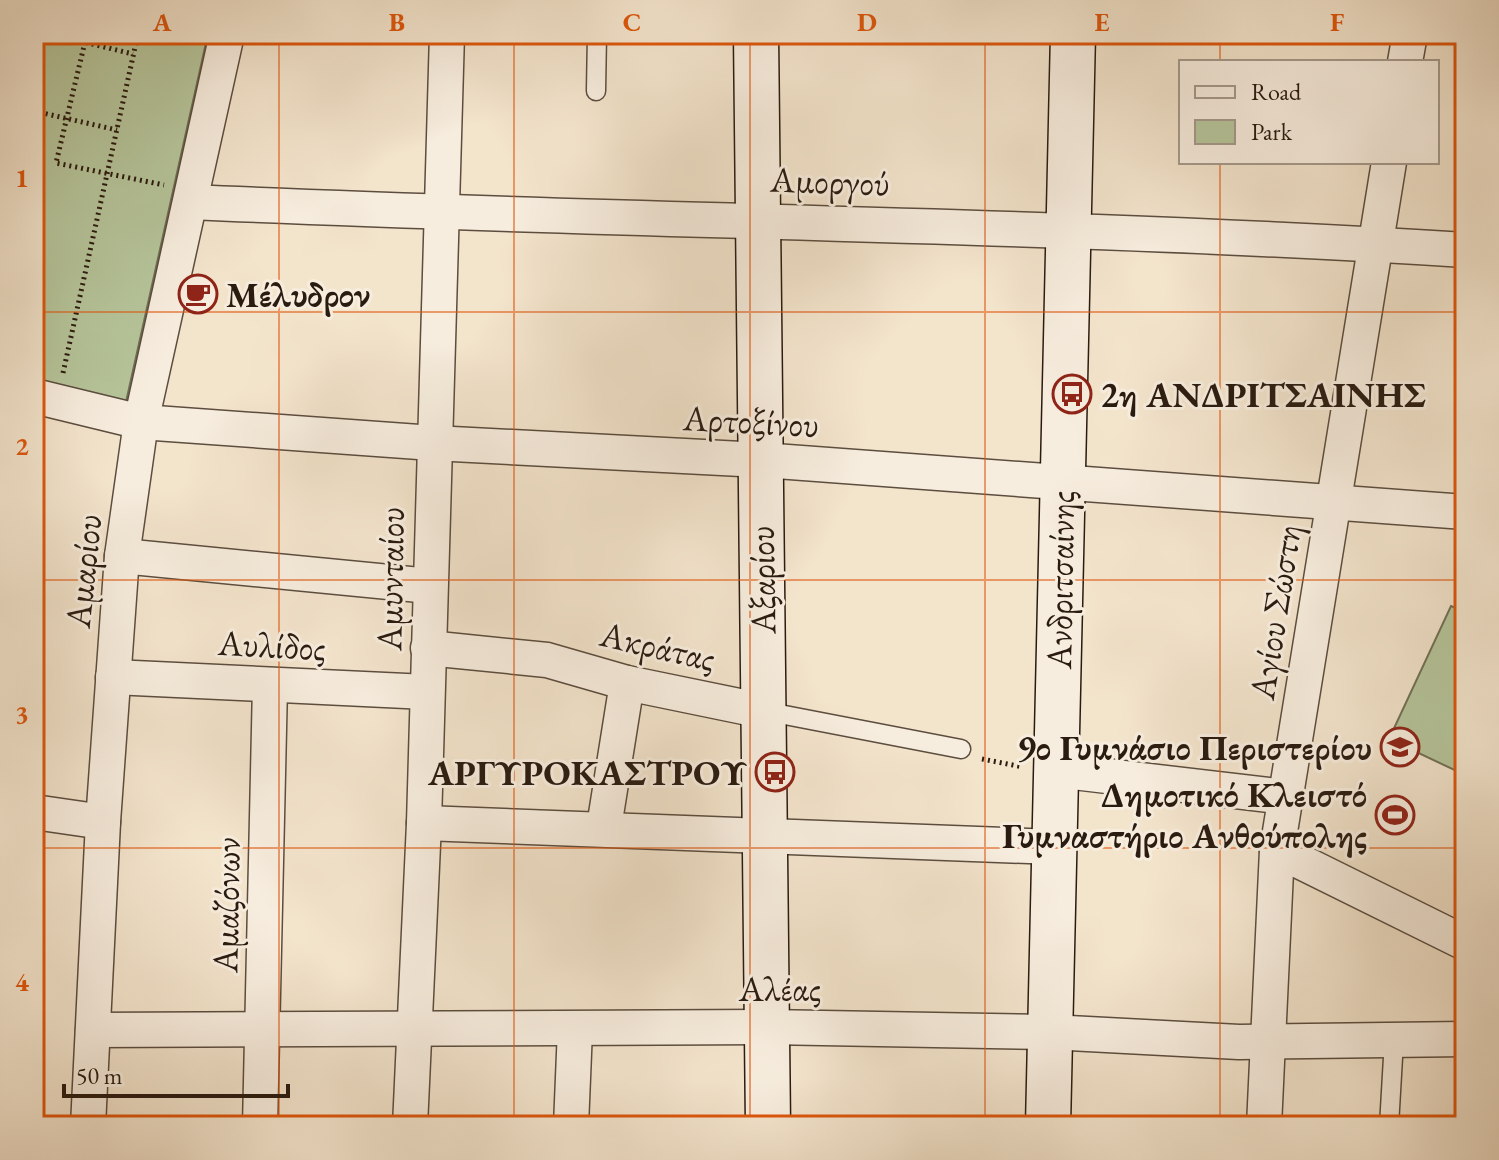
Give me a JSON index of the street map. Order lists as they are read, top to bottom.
{
  "streets": {
    "street": [
      "Αμοργού",
      "Αρτοξίνου",
      "Αμαρίου",
      "Αμυνταίου",
      "Αξαρίου",
      "Ανδριτσαίνης",
      "Αγίου Σώστη",
      "Αυλίδος",
      "Ακράτας",
      "Αμαζόνων",
      "Αλέας"
    ]
  },
  "crossings": [
    ["Αμοργού", "Αμαρίου"],
    ["Αμοργού", "Αμυνταίου"],
    ["Αμοργού", "Αξαρίου"],
    ["Αμοργού", "Ανδριτσαίνης"],
    ["Αμοργού", "Αγίου Σώστη"],
    ["Αρτοξίνου", "Αμαρίου"],
    ["Αρτοξίνου", "Αμυνταίου"],
    ["Αρτοξίνου", "Αξαρίου"],
    ["Αρτοξίνου", "Ανδριτσαίνης"],
    ["Αρτοξίνου", "Αγίου Σώστη"],
    ["Αμαρίου", "Αυλίδος"],
    ["Αμαρίου", "Αλέας"],
    ["Αμυνταίου", "Αυλίδος"],
    ["Αμυνταίου", "Ακράτας"],
    ["Αμυνταίου", "Αλέας"],
    ["Αξαρίου", "Ακράτας"],
    ["Αξαρίου", "Αλέας"],
    ["Ανδριτσαίνης", "Αλέας"],
    ["Αγίου Σώστη", "Αλέας"],
    ["Αυλίδος", "Αμαζόνων"],
    ["Αμαζόνων", "Αλέας"]
  ],
  "places": {
    "cafe": ["Μέλυδρον"],
    "bus stop": ["2η ΑΝΔΡΙΤΣΑΙΝΗΣ", "ΑΡΓΥΡΟΚΑΣΤΡΟΥ"],
    "school or university": ["9ο Γυμνάσιο Περιστερίου"],
    "sports": ["Δημοτικό Κλειστό Γυμναστήριο Ανθούπολης"]
  },
  "legend": ["Road", "Park"],
  "scale_bar": "50 m",
  "grid": {
    "columns": [
      "A",
      "B",
      "C",
      "D",
      "E",
      "F"
    ],
    "rows": [
      "1",
      "2",
      "3",
      "4"
    ]
  }
}
